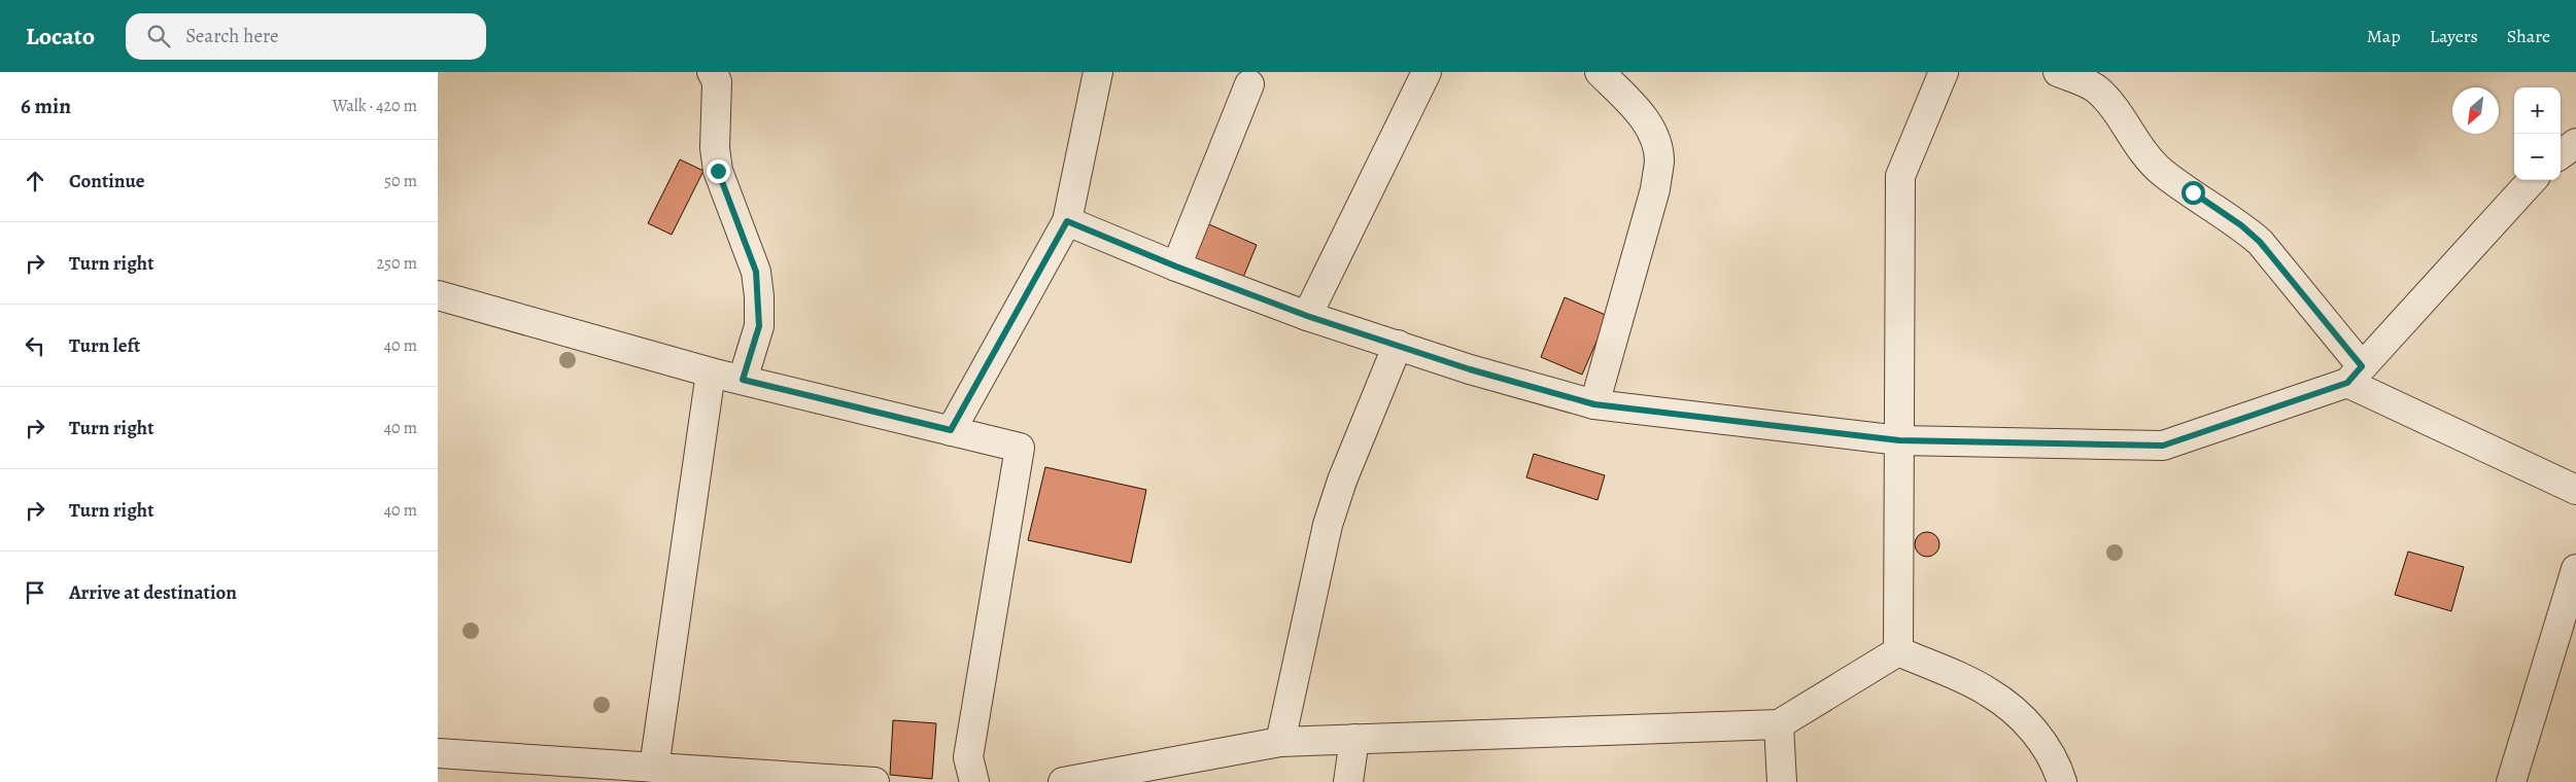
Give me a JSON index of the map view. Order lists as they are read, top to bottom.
{
  "north": "bottom left",
  "page": {
    "header": "Locato",
    "search": "Search here",
    "nav": ["Map", "Layers", "Share"],
    "heading": ["6 min", "Walk · 420 m"],
    "map_buttons": ["+", "−"],
    "list": [
      ["Continue", "50 m"],
      ["Turn right", "250 m"],
      ["Turn left", "40 m"],
      ["Turn right", "40 m"],
      ["Turn right", "40 m"],
      "Arrive at destination"
    ]
  }
}
